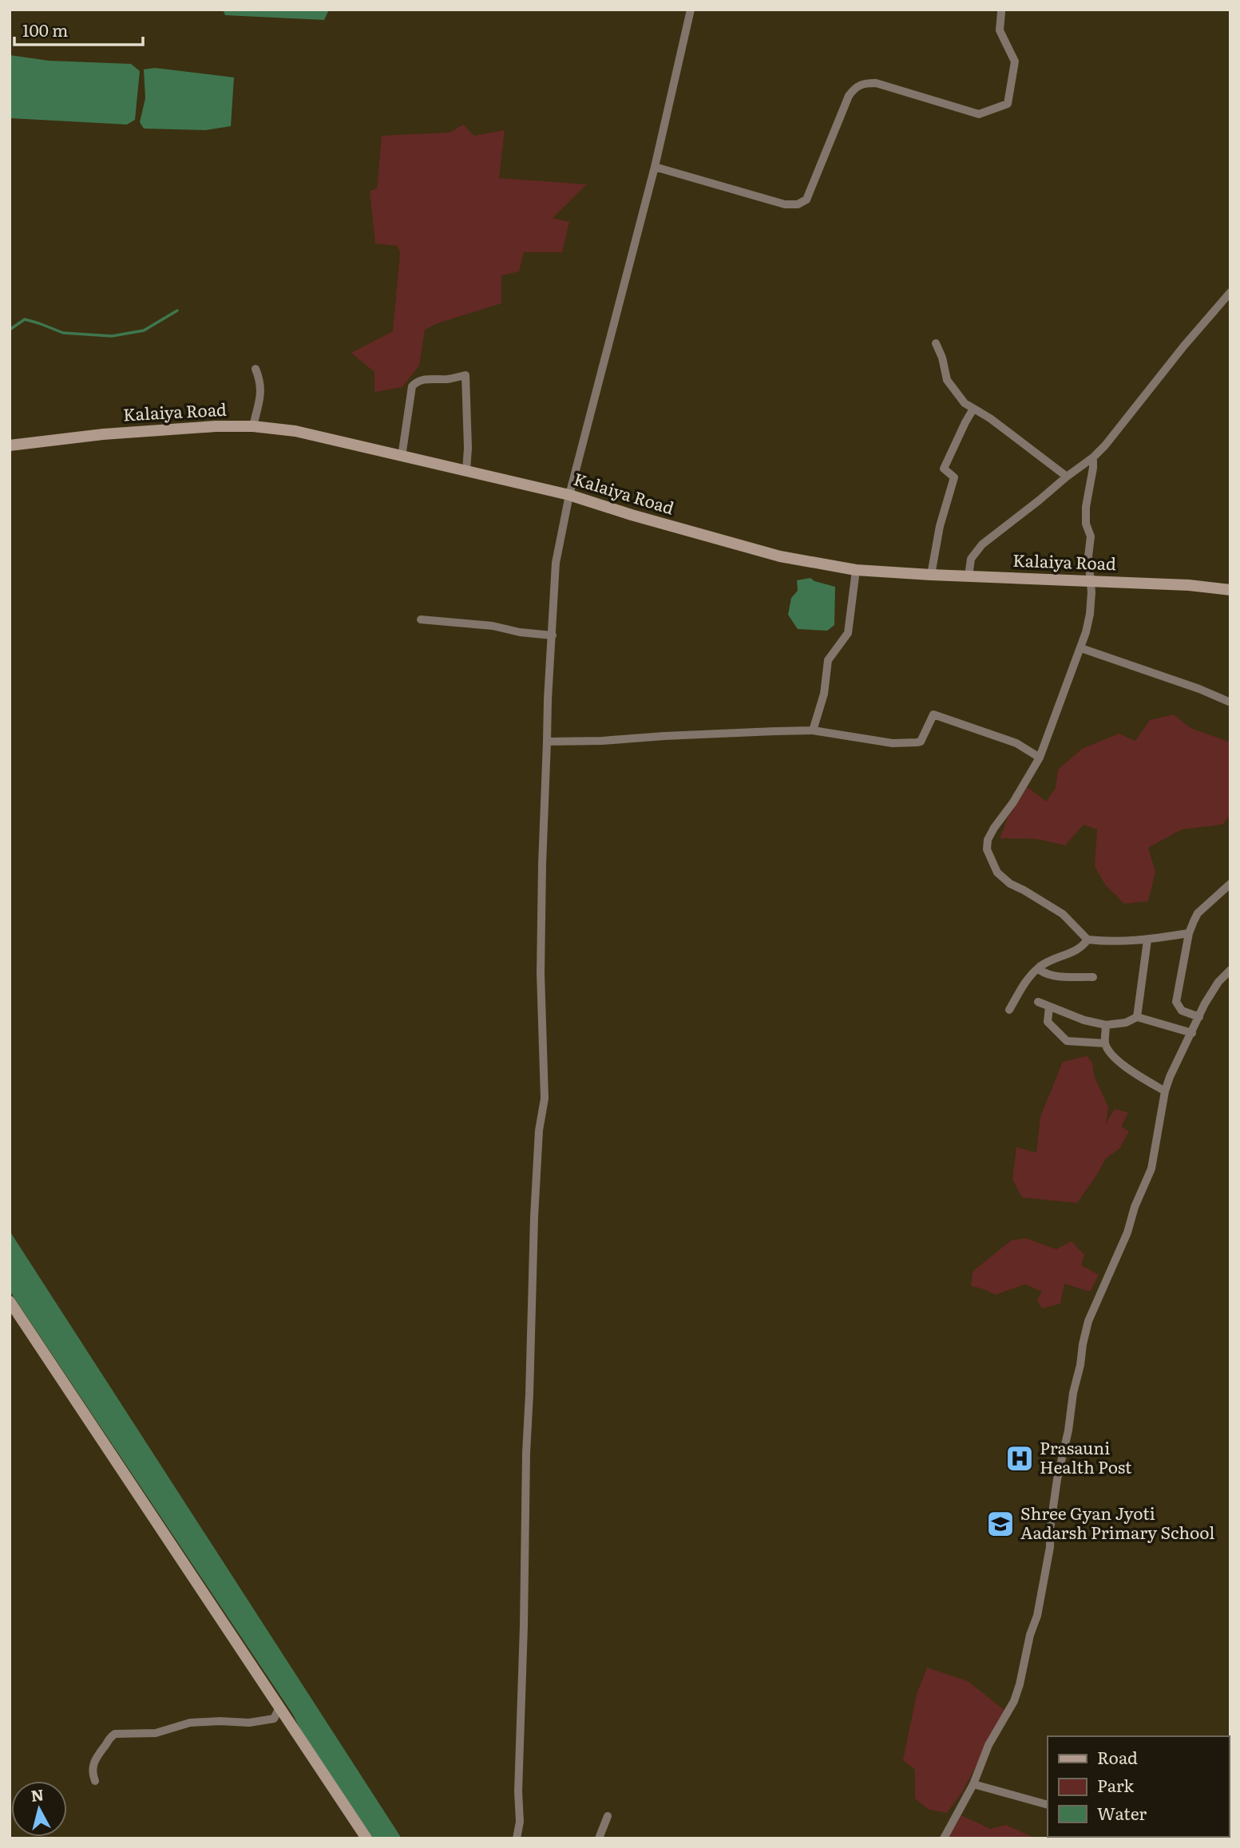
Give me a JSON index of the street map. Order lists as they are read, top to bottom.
{
  "streets": {
    "main road": ["Kalaiya Road"]
  },
  "places": {
    "hospital": ["Prasauni Health Post"],
    "school or university": ["Shree Gyan Jyoti Aadarsh Primary School"]
  },
  "legend": ["Road", "Park", "Water"],
  "scale_bar": "100 m",
  "north": "top"
}
